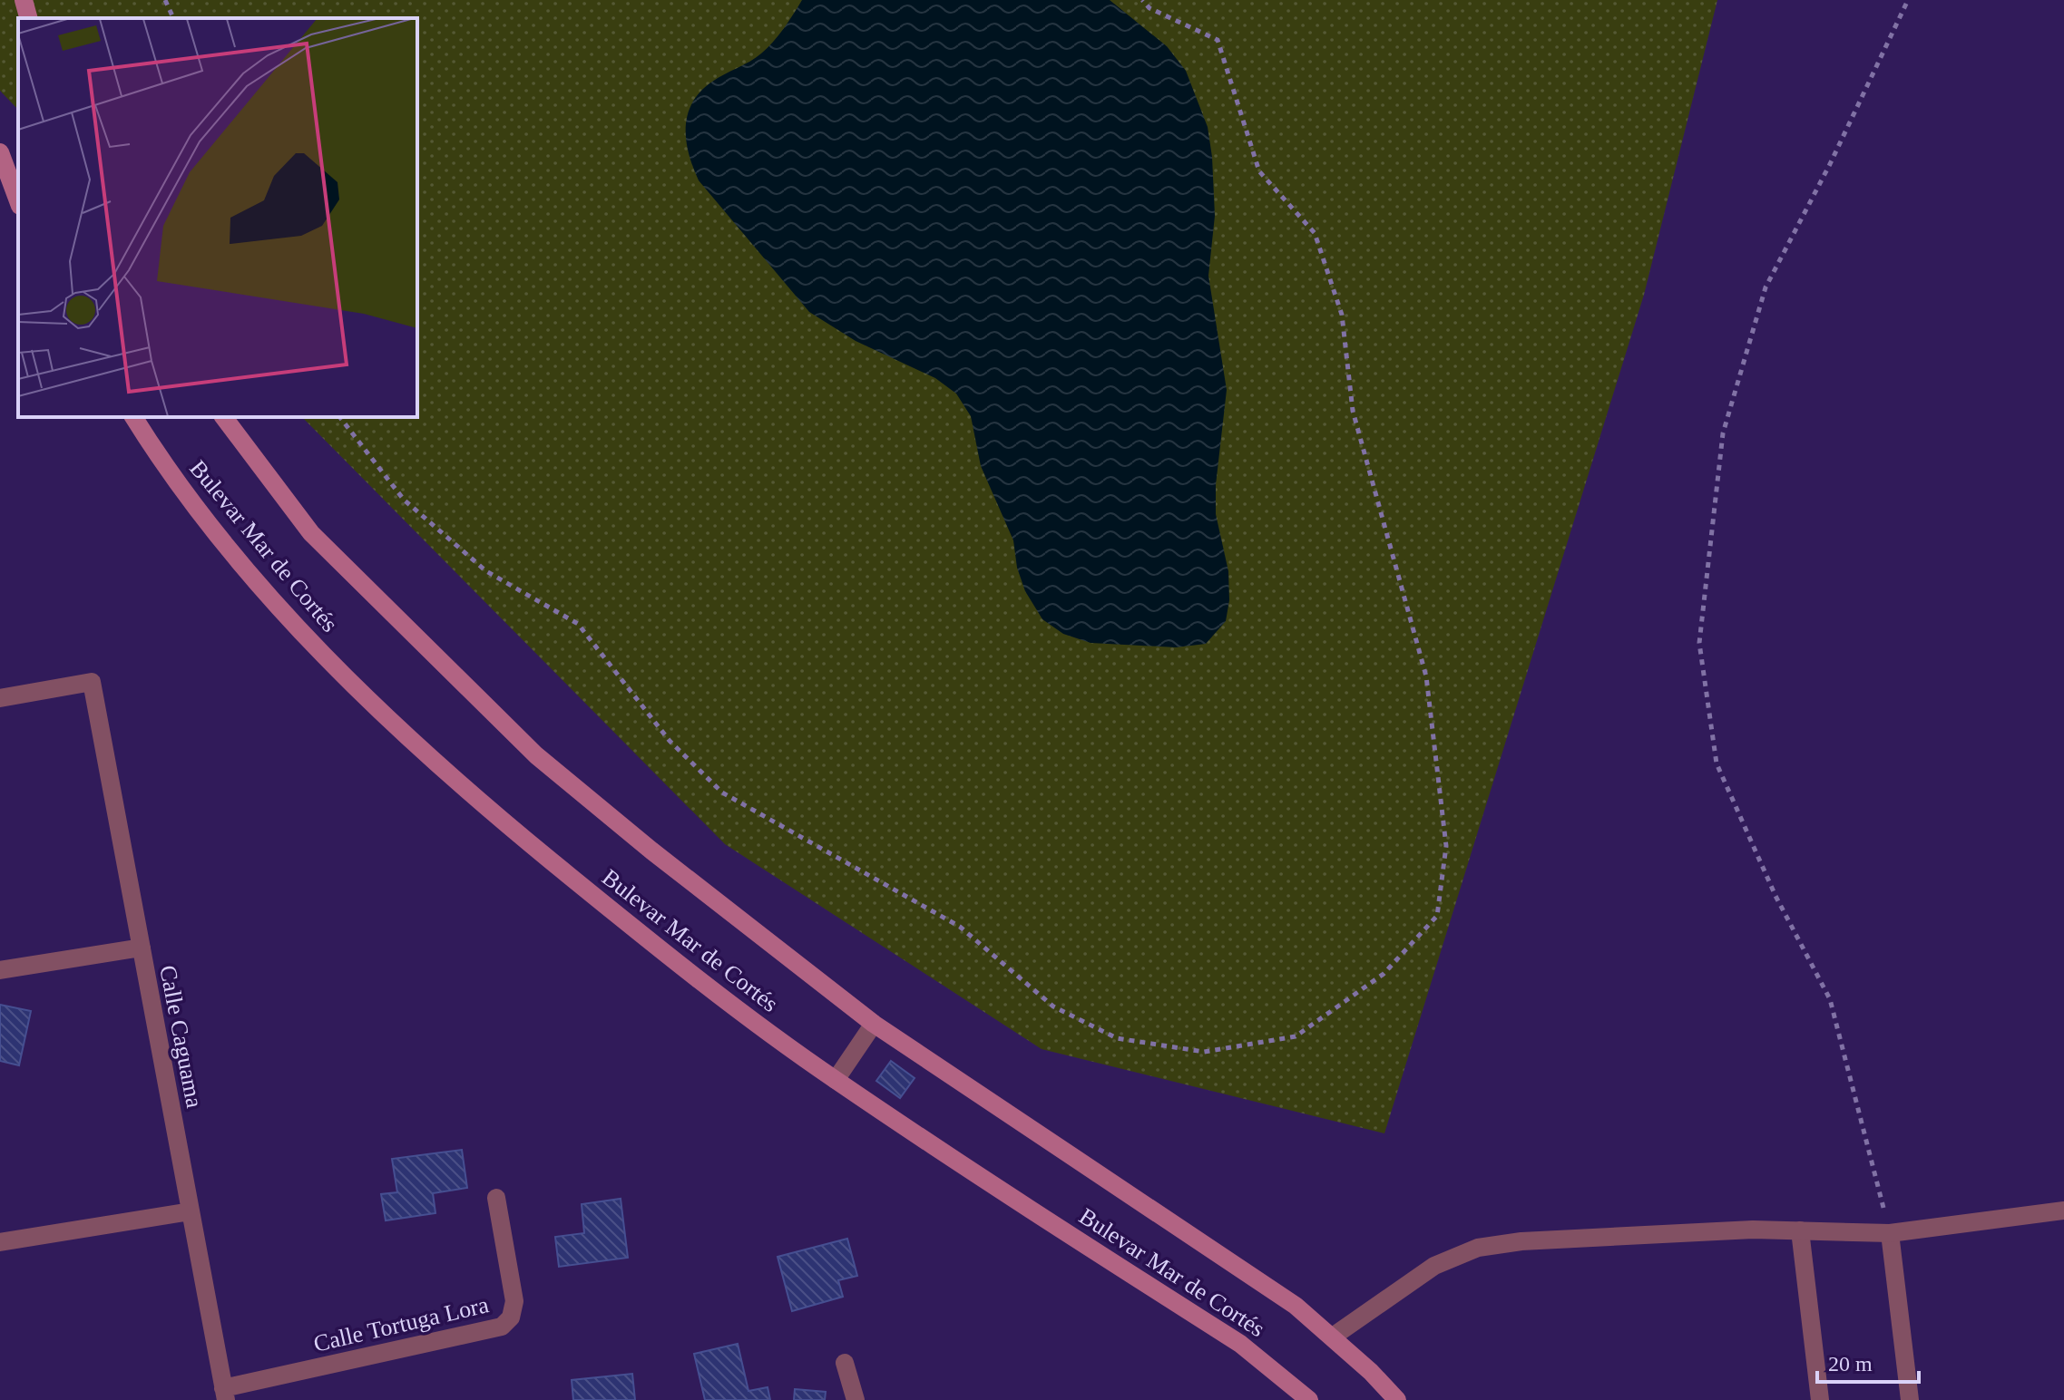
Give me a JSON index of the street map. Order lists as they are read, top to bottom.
{
  "streets": {
    "street": ["Bulevar Mar de Cortés", "Calle Caguama", "Calle Tortuga Lora"]
  },
  "crossings": [
    ["Calle Caguama", "Calle Tortuga Lora"]
  ],
  "scale_bar": "20 m"
}
